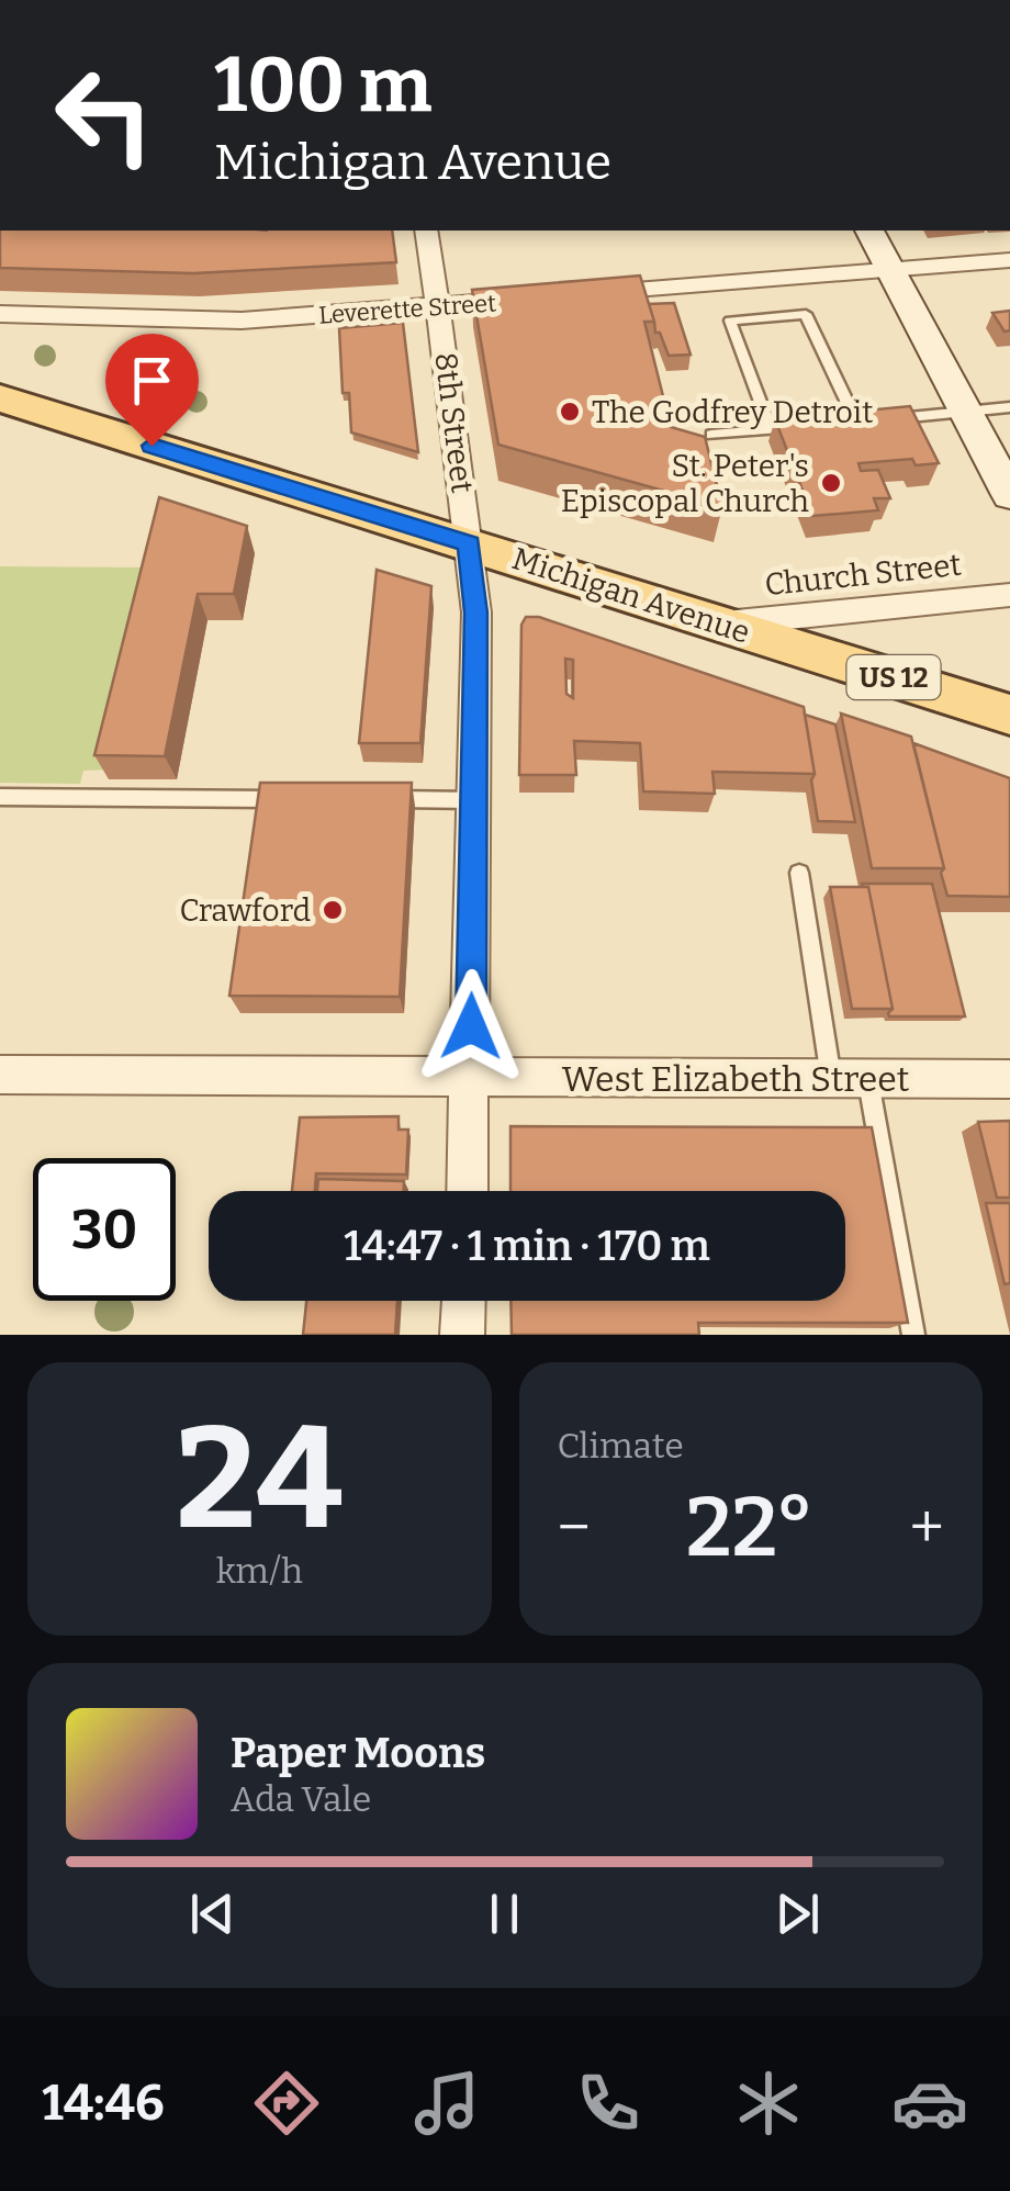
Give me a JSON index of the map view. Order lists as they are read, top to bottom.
{
  "streets": {
    "main road": ["Michigan Avenue", "US 12"],
    "street": [
      "Leverette Street",
      "8th Street",
      "Church Street",
      "West Elizabeth Street"
    ]
  },
  "crossings": [
    ["Leverette Street", "8th Street"],
    ["8th Street", "Michigan Avenue"],
    ["8th Street", "West Elizabeth Street"],
    ["Church Street", "Michigan Avenue"]
  ],
  "places": ["The Godfrey Detroit", "St. Peter's Episcopal Church", "Crawford"],
  "page": {
    "turn": ["100 m", "Michigan Avenue"],
    "limit": "30",
    "trip": "14:47 · 1 min · 170 m",
    "tile": [
      ["24", "km/h"],
      "Climate"
    ],
    "heat": ["−", "22°", "+"],
    "song": ["Paper Moons", "Ada Vale"],
    "tabs": "14:46"
  }
}
